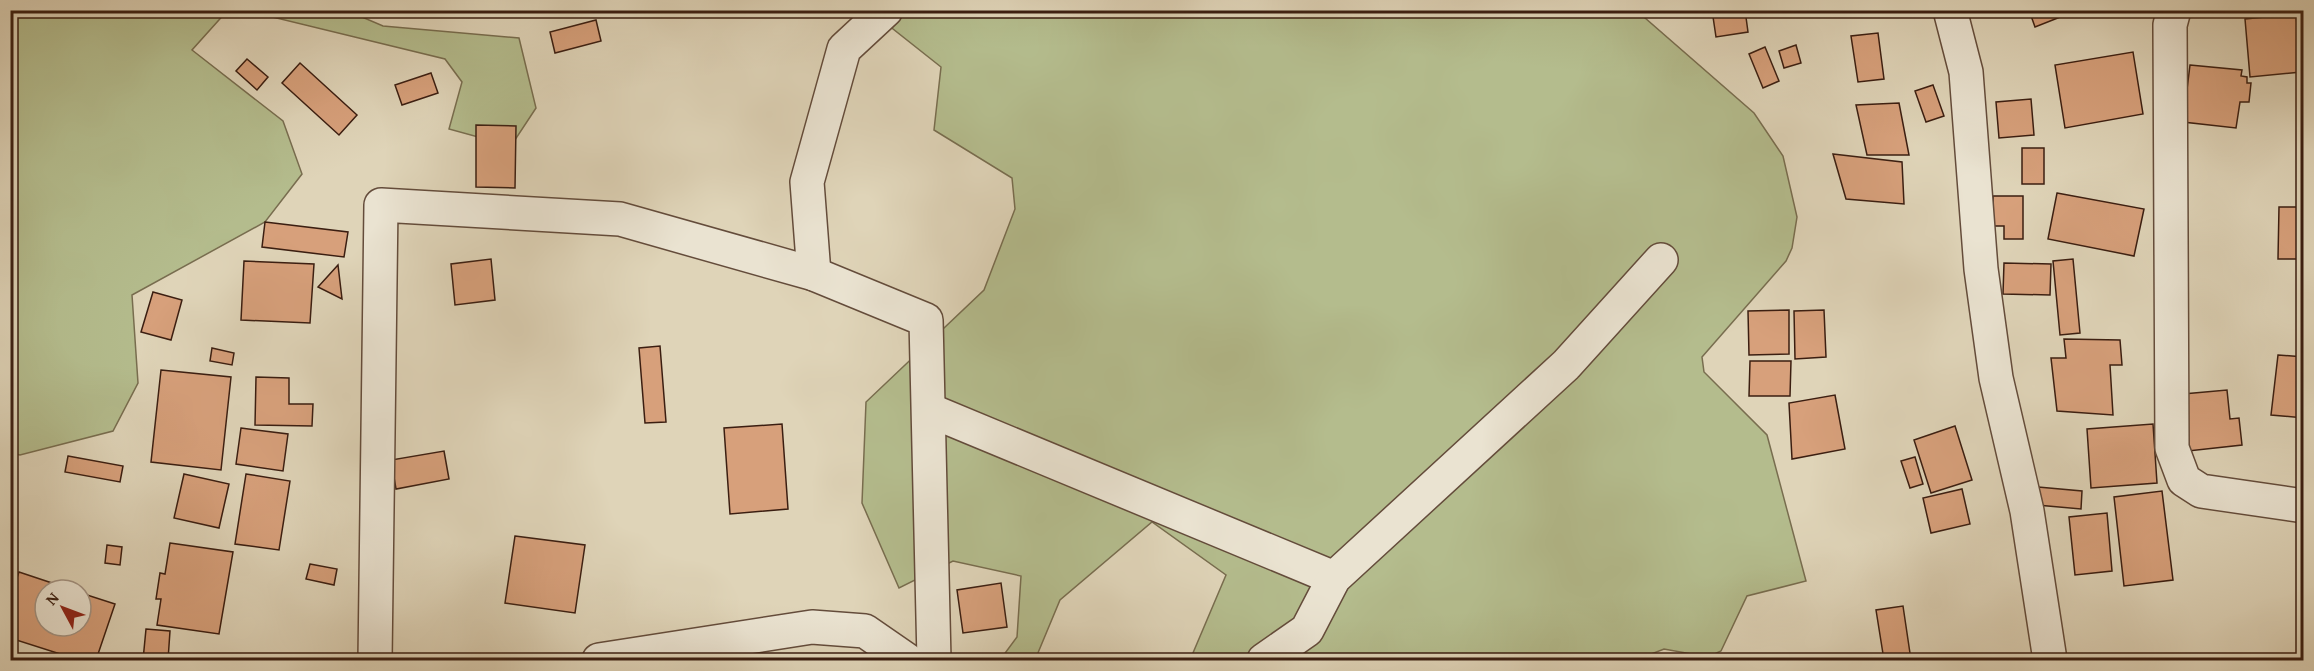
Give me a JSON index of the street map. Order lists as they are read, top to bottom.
{
  "north": "top left"
}
